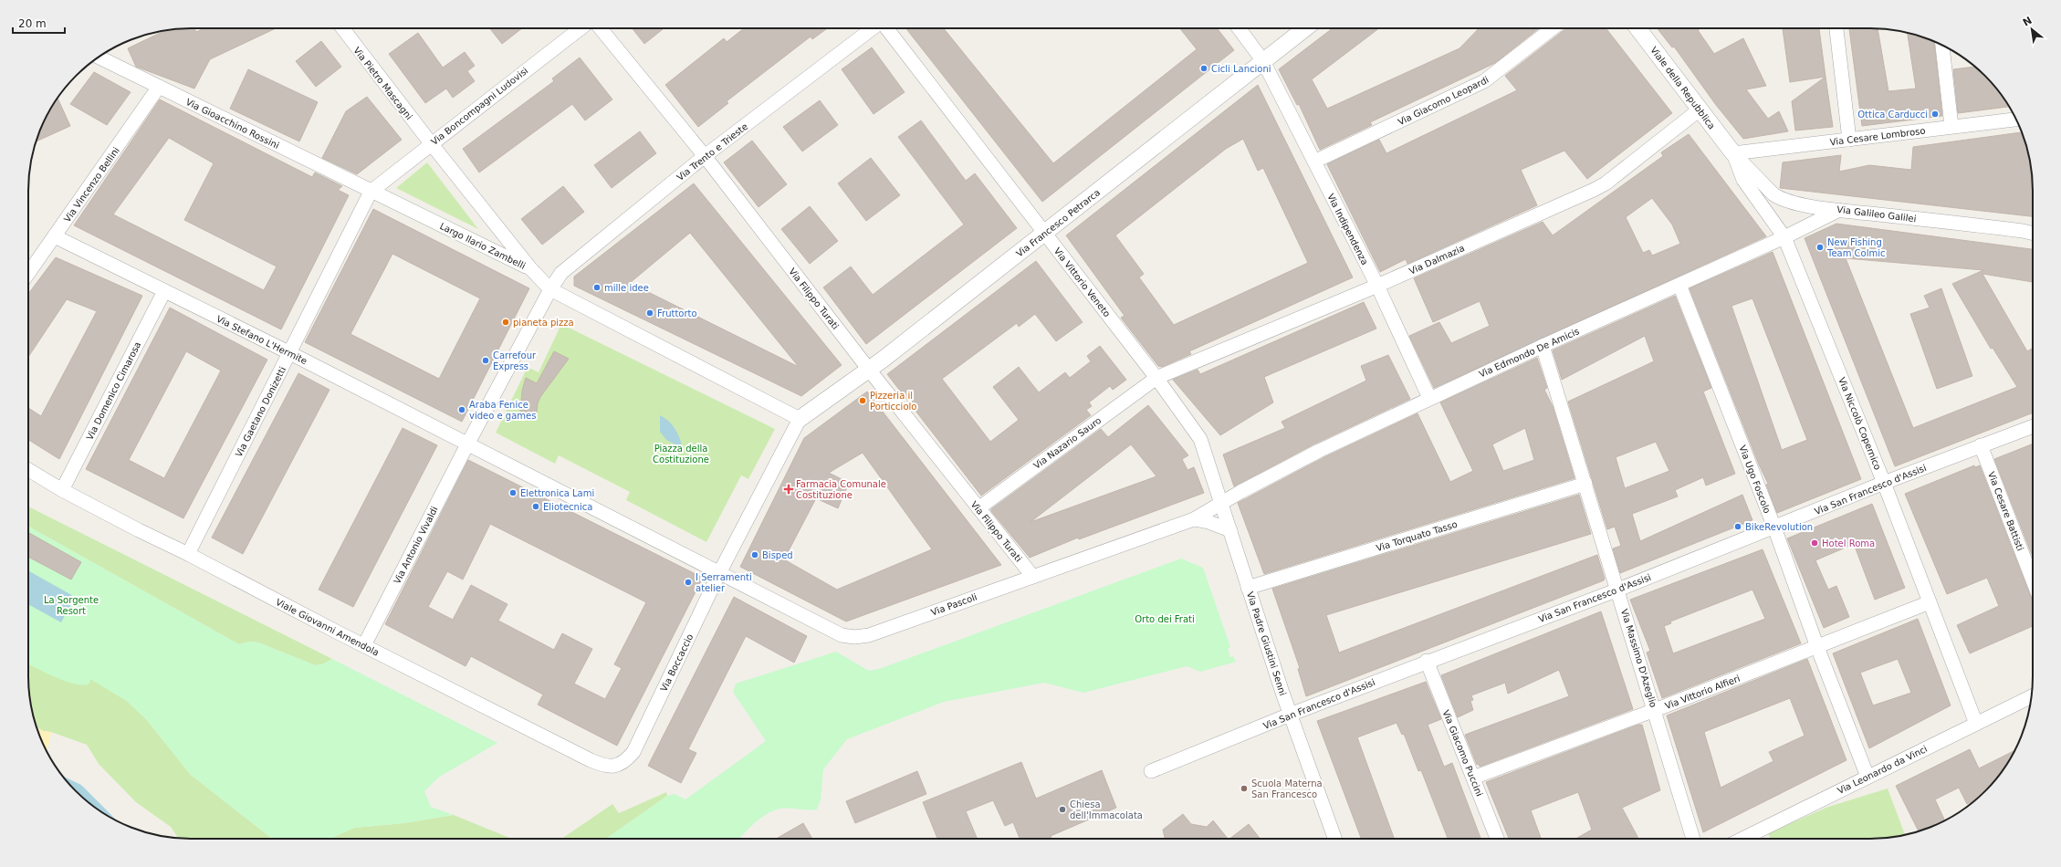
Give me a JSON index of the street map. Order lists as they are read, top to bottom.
{
  "streets": {
    "street": [
      "Via Pietro Mascagni",
      "Viale della Repubblica",
      "Via Giacomo Leopardi",
      "Via Boncompagni Ludovisi",
      "Via Gioacchino Rossini",
      "Via Cesare Lombroso",
      "Via Trento e Trieste",
      "Via Vincenzo Bellini",
      "Via Galileo Galilei",
      "Via Francesco Petrarca",
      "Via Indipendenza",
      "Largo Ilario Zambelli",
      "Via Dalmazia",
      "Via Vittorio Veneto",
      "Via Filippo Turati",
      "Via Stefano L'Hermite",
      "Via Edmondo De Amicis",
      "Via Domenico Cimarosa",
      "Via Gaetano Donizetti",
      "Via Niccolò Copernico",
      "Via Nazario Sauro",
      "Via Ugo Foscolo",
      "Via San Francesco d'Assisi",
      "Via Cesare Battisti",
      "Via Torquato Tasso",
      "Via Antonio Vivaldi",
      "Via Pascoli",
      "Viale Giovanni Amendola",
      "Via Padre Giustini Senni",
      "Via Massimo D'Azeglio",
      "Via Boccaccio",
      "Via Vittorio Alfieri",
      "Via Giacomo Puccini",
      "Via Leonardo da Vinci"
    ]
  },
  "crossings": [
    ["Via Pietro Mascagni", "Via Boncompagni Ludovisi"],
    ["Via Pietro Mascagni", "Largo Ilario Zambelli"],
    ["Viale della Repubblica", "Via Cesare Lombroso"],
    ["Viale della Repubblica", "Via Galileo Galilei"],
    ["Viale della Repubblica", "Via Dalmazia"],
    ["Viale della Repubblica", "Via Niccolò Copernico"],
    ["Via Giacomo Leopardi", "Via Indipendenza"],
    ["Via Boncompagni Ludovisi", "Via Gioacchino Rossini"],
    ["Via Boncompagni Ludovisi", "Largo Ilario Zambelli"],
    ["Via Boncompagni Ludovisi", "Via Gaetano Donizetti"],
    ["Via Gioacchino Rossini", "Via Vincenzo Bellini"],
    ["Via Gioacchino Rossini", "Largo Ilario Zambelli"],
    ["Via Gioacchino Rossini", "Via Gaetano Donizetti"],
    ["Via Cesare Lombroso", "Via Galileo Galilei"],
    ["Via Cesare Lombroso", "Via Niccolò Copernico"],
    ["Via Trento e Trieste", "Via Filippo Turati"],
    ["Via Vincenzo Bellini", "Via Stefano L'Hermite"],
    ["Via Galileo Galilei", "Via Edmondo De Amicis"],
    ["Via Galileo Galilei", "Via Niccolò Copernico"],
    ["Via Francesco Petrarca", "Via Indipendenza"],
    ["Via Francesco Petrarca", "Via Vittorio Veneto"],
    ["Via Francesco Petrarca", "Via Filippo Turati"],
    ["Via Indipendenza", "Via Dalmazia"],
    ["Via Indipendenza", "Via Edmondo De Amicis"],
    ["Largo Ilario Zambelli", "Via Gaetano Donizetti"],
    ["Via Dalmazia", "Via Vittorio Veneto"],
    ["Via Dalmazia", "Via Nazario Sauro"],
    ["Via Vittorio Veneto", "Via Edmondo De Amicis"],
    ["Via Vittorio Veneto", "Via Nazario Sauro"],
    ["Via Vittorio Veneto", "Via Pascoli"],
    ["Via Vittorio Veneto", "Via Padre Giustini Senni"],
    ["Via Filippo Turati", "Via Nazario Sauro"],
    ["Via Filippo Turati", "Via Pascoli"],
    ["Via Stefano L'Hermite", "Via Domenico Cimarosa"],
    ["Via Stefano L'Hermite", "Via Gaetano Donizetti"],
    ["Via Stefano L'Hermite", "Via Antonio Vivaldi"],
    ["Via Edmondo De Amicis", "Via Niccolò Copernico"],
    ["Via Edmondo De Amicis", "Via Ugo Foscolo"],
    ["Via Edmondo De Amicis", "Via Pascoli"],
    ["Via Edmondo De Amicis", "Via Padre Giustini Senni"],
    ["Via Edmondo De Amicis", "Via Massimo D'Azeglio"],
    ["Via Domenico Cimarosa", "Viale Giovanni Amendola"],
    ["Via Gaetano Donizetti", "Viale Giovanni Amendola"],
    ["Via Niccolò Copernico", "Via San Francesco d'Assisi"],
    ["Via Niccolò Copernico", "Via Vittorio Alfieri"],
    ["Via Niccolò Copernico", "Via Leonardo da Vinci"],
    ["Via Ugo Foscolo", "Via San Francesco d'Assisi"],
    ["Via Ugo Foscolo", "Via Vittorio Alfieri"],
    ["Via Ugo Foscolo", "Via Leonardo da Vinci"],
    ["Via San Francesco d'Assisi", "Via Cesare Battisti"],
    ["Via San Francesco d'Assisi", "Via Padre Giustini Senni"],
    ["Via San Francesco d'Assisi", "Via Massimo D'Azeglio"],
    ["Via San Francesco d'Assisi", "Via Giacomo Puccini"],
    ["Via Torquato Tasso", "Via Padre Giustini Senni"],
    ["Via Torquato Tasso", "Via Massimo D'Azeglio"],
    ["Via Antonio Vivaldi", "Viale Giovanni Amendola"],
    ["Via Pascoli", "Via Padre Giustini Senni"],
    ["Via Pascoli", "Via Boccaccio"],
    ["Viale Giovanni Amendola", "Via Boccaccio"],
    ["Via Massimo D'Azeglio", "Via Vittorio Alfieri"],
    ["Via Vittorio Alfieri", "Via Giacomo Puccini"]
  ],
  "parks": ["Piazza della Costituzione", "La Sorgente Resort", "Orto dei Frati"],
  "places": {
    "other": [
      "Cicli Lancioni",
      "Ottica Carducci",
      "New Fishing Team Colmic",
      "mille idee",
      "Fruttorto",
      "pianeta pizza",
      "Carrefour Express",
      "Pizzeria il Porticciolo",
      "Araba Fenice video e games",
      "Elettronica Lami",
      "Eliotecnica",
      "BikeRevolution",
      "Hotel Roma",
      "Bisped",
      "I Serramenti atelier",
      "Scuola Materna San Francesco",
      "Chiesa dell'Immacolata"
    ],
    "health": ["Farmacia Comunale Costituzione"]
  },
  "scale_bar": "20 m",
  "north": "top left"
}
